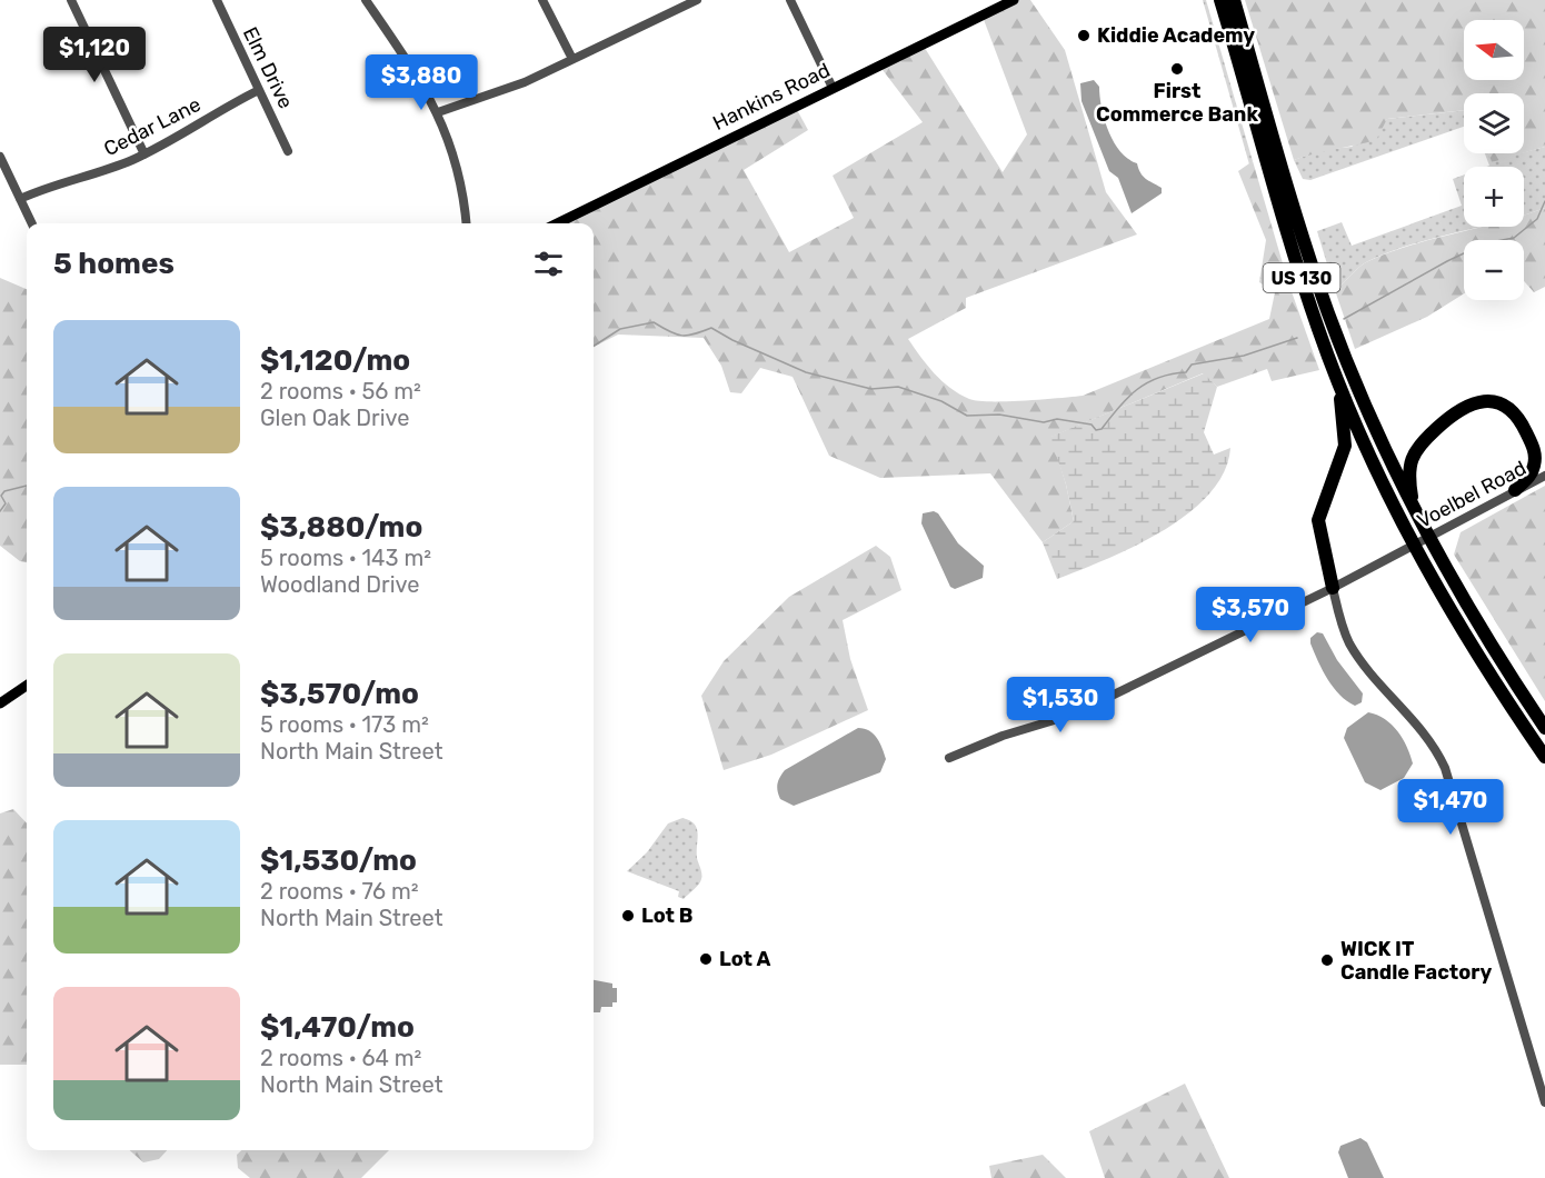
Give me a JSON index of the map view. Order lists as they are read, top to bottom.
{
  "streets": {
    "highway": ["US 130"],
    "main road": ["Hankins Road"],
    "street": ["Elm Drive", "Cedar Lane", "Voelbel Road"]
  },
  "crossings": [
    ["Elm Drive", "Cedar Lane"],
    ["US 130", "Voelbel Road"]
  ],
  "places": [
    "Kiddie Academy",
    "First Commerce Bank",
    "Lot B",
    "Lot A",
    "WICK IT Candle Factory"
  ],
  "north": "left",
  "page": {
    "map_buttons": ["+", "−"],
    "price": [
      "$1,120",
      "$3,880",
      "$3,570",
      "$1,530",
      "$1,470"
    ],
    "heading": "5 homes",
    "list": [
      {
        "name": "$1,120/mo",
        "note": "2 rooms · 56 m² · Glen Oak Drive"
      },
      {
        "name": "$3,880/mo",
        "note": "5 rooms · 143 m² · Woodland Drive"
      },
      {
        "name": "$3,570/mo",
        "note": "5 rooms · 173 m² · North Main Street"
      },
      {
        "name": "$1,530/mo",
        "note": "2 rooms · 76 m² · North Main Street"
      },
      {
        "name": "$1,470/mo",
        "note": "2 rooms · 64 m² · North Main Street"
      }
    ]
  }
}
